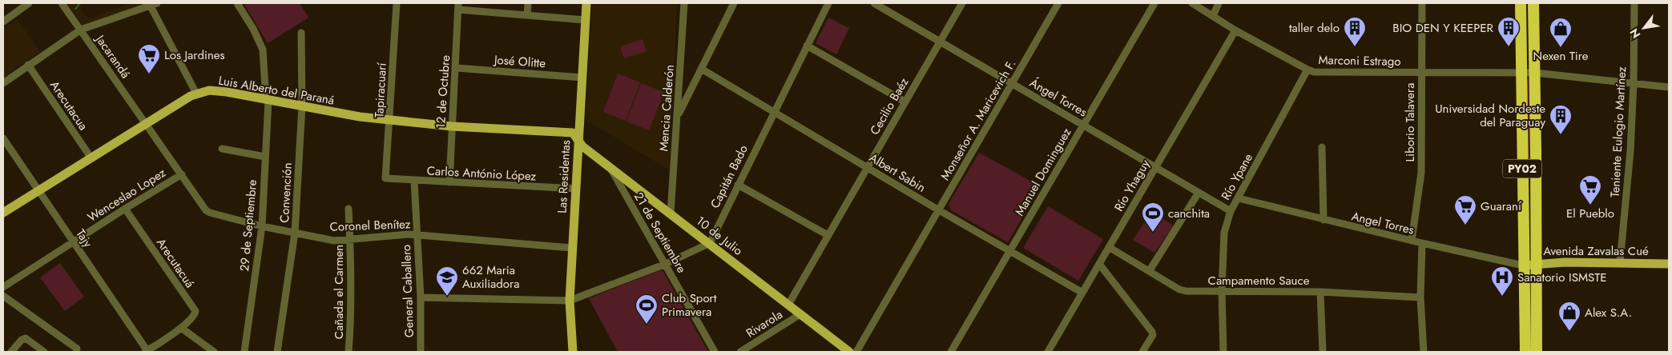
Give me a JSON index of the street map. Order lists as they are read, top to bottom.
{
  "streets": {
    "highway": ["PY02"],
    "main road": [
      "Luis Alberto del Paraná",
      "Las Residentas",
      "10 de Julio",
      "Avenida Zavalas Cué"
    ],
    "street": [
      "Jacarandá",
      "Marconi Estrago",
      "José Olitte",
      "Tapiracuarí",
      "12 de Octubre",
      "Ángel Torres",
      "Arecutacua",
      "Cecilio Baéz",
      "Mencia Calderón",
      "Monseñor A. Maricevich F.",
      "Liborio Talavera",
      "Teniente Eulogio Martínez",
      "Manuel Dominguez",
      "Albert Sabin",
      "Carlos António López",
      "Capitán Bado",
      "Río Ypane",
      "Río Yhaguy",
      "Convención",
      "Wenceslao Lopez",
      "Angel Torres",
      "29 de Septiembre",
      "Coronel Benítez",
      "21 de Septiembre",
      "Tajy",
      "Arecutacuá",
      "Campamento Sauce",
      "General Caballero",
      "Cañada el Carmen",
      "Rivarola"
    ]
  },
  "crossings": [
    ["Jacarandá", "Luis Alberto del Paraná"],
    ["Jacarandá", "Coronel Benítez"],
    ["Marconi Estrago", "Liborio Talavera"],
    ["Marconi Estrago", "Teniente Eulogio Martínez"],
    ["Marconi Estrago", "PY02"],
    ["Marconi Estrago", "Río Ypane"],
    ["Marconi Estrago", "Río Yhaguy"],
    ["José Olitte", "12 de Octubre"],
    ["José Olitte", "Las Residentas"],
    ["Luis Alberto del Paraná", "Tapiracuarí"],
    ["Luis Alberto del Paraná", "12 de Octubre"],
    ["Luis Alberto del Paraná", "Arecutacua"],
    ["Luis Alberto del Paraná", "Las Residentas"],
    ["Luis Alberto del Paraná", "Convención"],
    ["Luis Alberto del Paraná", "29 de Septiembre"],
    ["Luis Alberto del Paraná", "Coronel Benítez"],
    ["Luis Alberto del Paraná", "10 de Julio"],
    ["Luis Alberto del Paraná", "Tajy"],
    ["Tapiracuarí", "Carlos António López"],
    ["12 de Octubre", "Carlos António López"],
    ["Ángel Torres", "Cecilio Baéz"],
    ["Ángel Torres", "Monseñor A. Maricevich F."],
    ["Ángel Torres", "Manuel Dominguez"],
    ["Ángel Torres", "Río Ypane"],
    ["Ángel Torres", "Río Yhaguy"],
    ["Cecilio Baéz", "Albert Sabin"],
    ["Cecilio Baéz", "10 de Julio"],
    ["Mencia Calderón", "10 de Julio"],
    ["Monseñor A. Maricevich F.", "Albert Sabin"],
    ["Liborio Talavera", "Angel Torres"],
    ["Teniente Eulogio Martínez", "Avenida Zavalas Cué"],
    ["PY02", "Angel Torres"],
    ["PY02", "Avenida Zavalas Cué"],
    ["Manuel Dominguez", "Albert Sabin"],
    ["Albert Sabin", "Capitán Bado"],
    ["Albert Sabin", "Río Yhaguy"],
    ["Carlos António López", "Las Residentas"],
    ["Carlos António López", "General Caballero"],
    ["Las Residentas", "Coronel Benítez"],
    ["Las Residentas", "10 de Julio"],
    ["Capitán Bado", "10 de Julio"],
    ["Río Ypane", "Angel Torres"],
    ["Río Ypane", "Campamento Sauce"],
    ["Río Yhaguy", "Campamento Sauce"],
    ["Convención", "Coronel Benítez"],
    ["Wenceslao Lopez", "Coronel Benítez"],
    ["Wenceslao Lopez", "Tajy"],
    ["Wenceslao Lopez", "Arecutacuá"],
    ["Angel Torres", "Avenida Zavalas Cué"],
    ["29 de Septiembre", "Coronel Benítez"],
    ["Coronel Benítez", "General Caballero"],
    ["Coronel Benítez", "Cañada el Carmen"],
    ["21 de Septiembre", "10 de Julio"],
    ["10 de Julio", "Rivarola"]
  ],
  "places": {
    "building": ["taller delo", "BIO DEN Y KEEPER", "Universidad Nordeste del Paraguay"],
    "shop": ["Nexen Tire", "Alex S.A."],
    "supermarket": ["Los Jardines", "El Pueblo", "Guaraní"],
    "sports": ["canchita", "Club Sport Primavera"],
    "school or university": ["662 Maria Auxiliadora"],
    "hospital": ["Sanatorio ISMSTE"]
  },
  "north": "bottom left"
}
